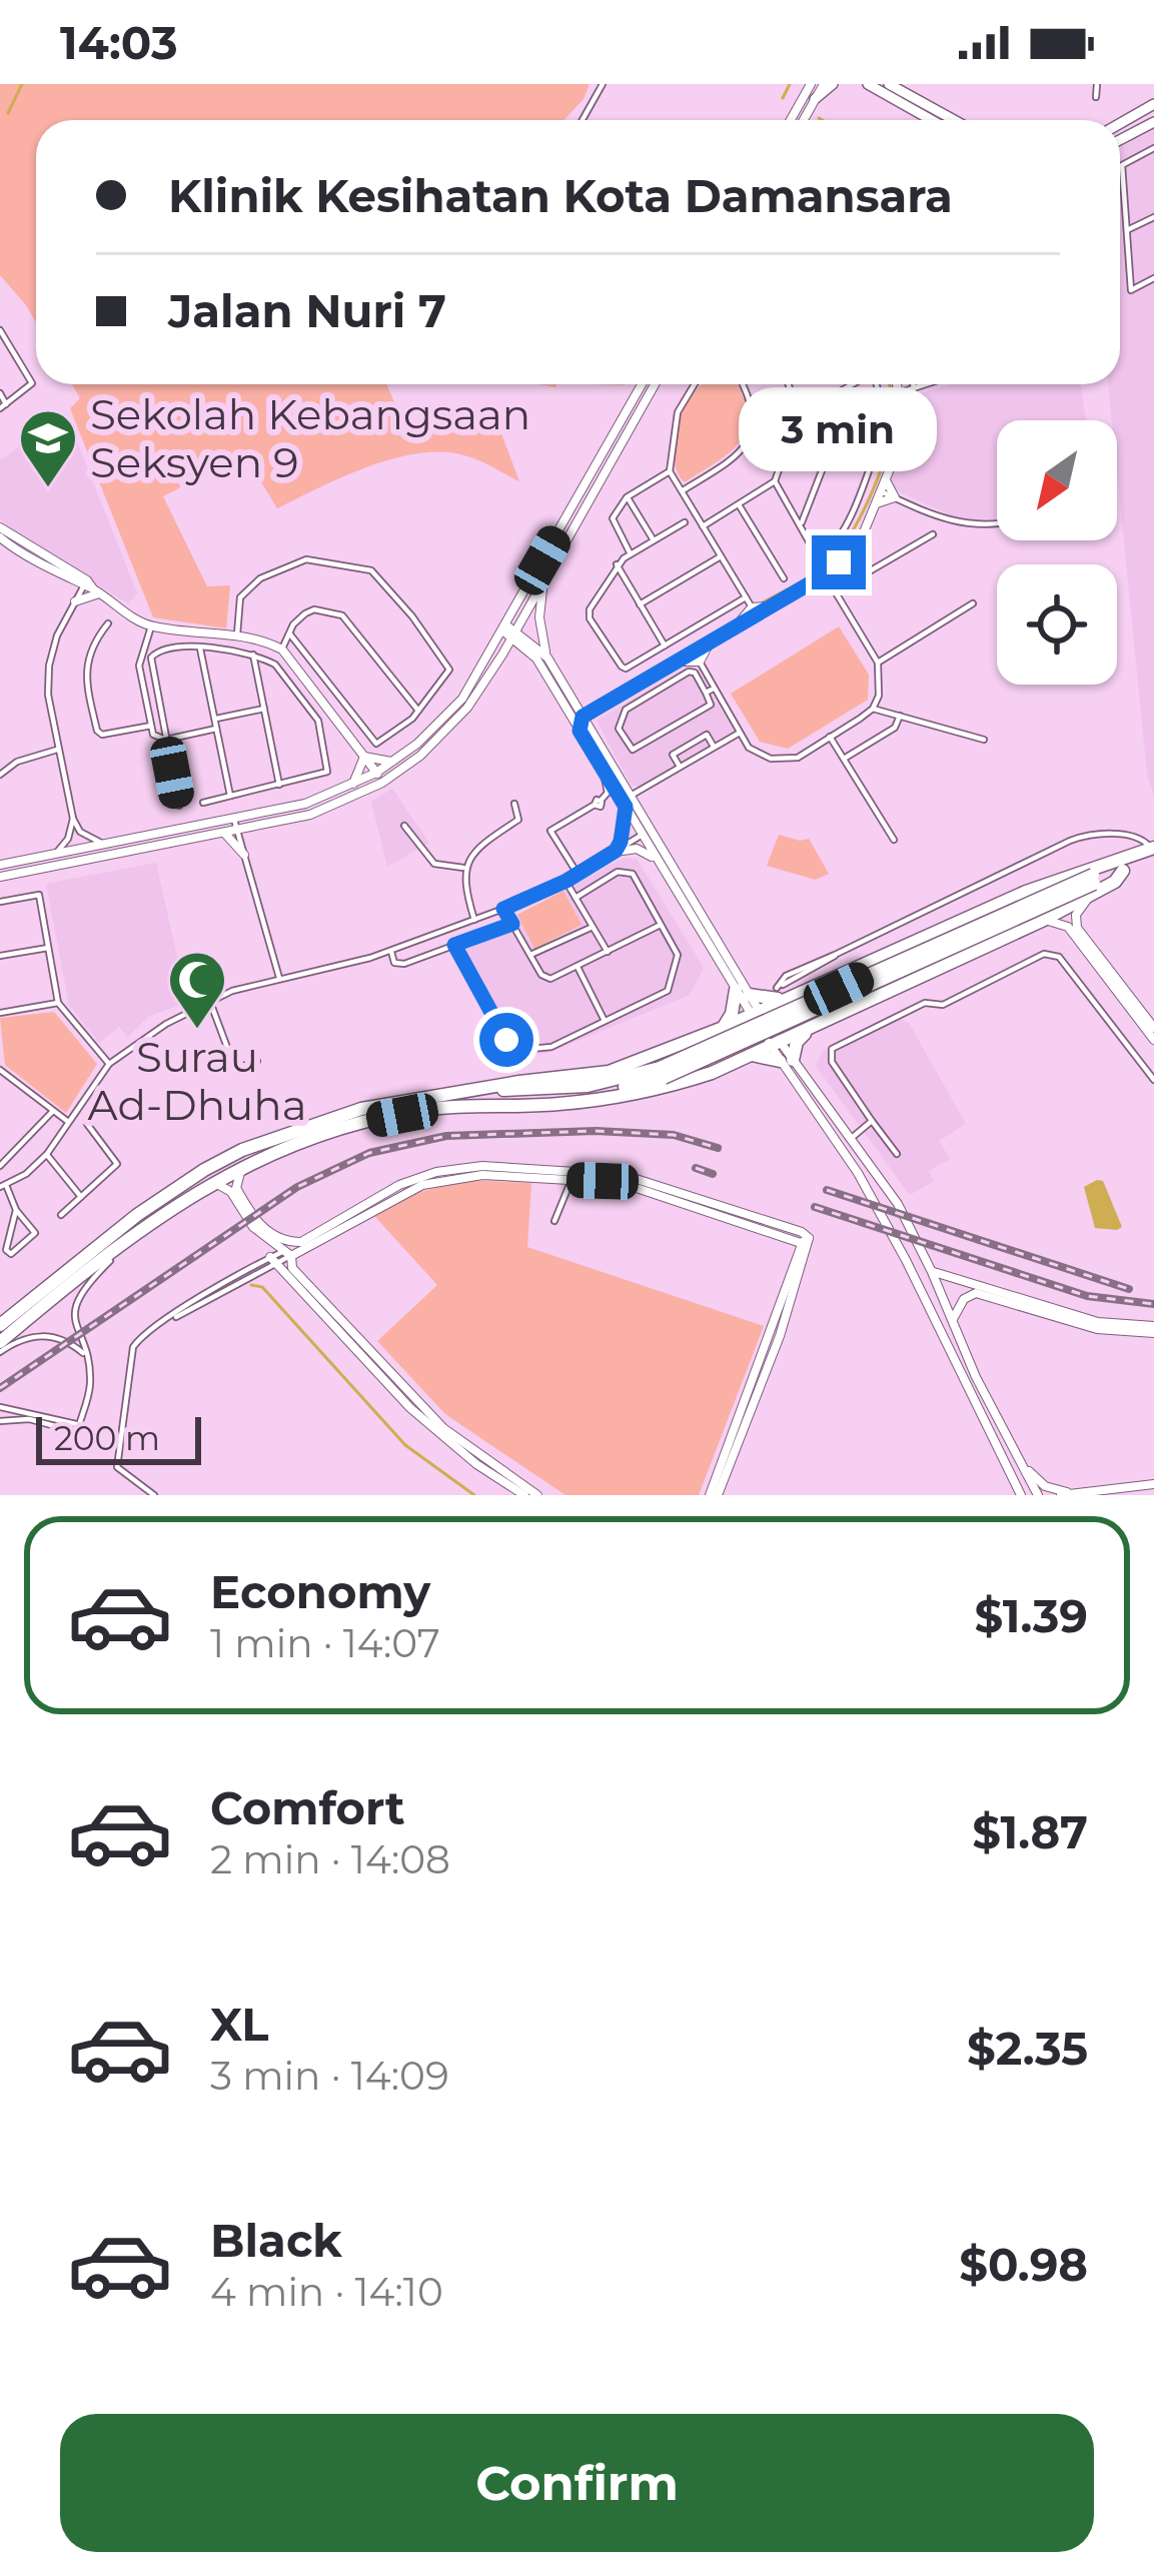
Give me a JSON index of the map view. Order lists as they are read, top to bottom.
{
  "places": {
    "school or university": ["Sekolah Kebangsaan Seksyen 9"],
    "mosque": ["Surau Ad-Dhuha"]
  },
  "scale_bar": "200 m",
  "north": "bottom left",
  "page": {
    "status": "14:03",
    "banner": ["Klinik Kesihatan Kota Damansara", "Jalan Nuri 7"],
    "bubble": "3 min",
    "scale": "200 m",
    "list": [
      {
        "name": "Economy",
        "note": "1 min · 14:07",
        "value": "$1.39"
      },
      {
        "name": "Comfort",
        "note": "2 min · 14:08",
        "value": "$1.87"
      },
      {
        "name": "XL",
        "note": "3 min · 14:09",
        "value": "$2.35"
      },
      {
        "name": "Black",
        "note": "4 min · 14:10",
        "value": "$0.98"
      }
    ],
    "buttons": "Confirm"
  }
}
